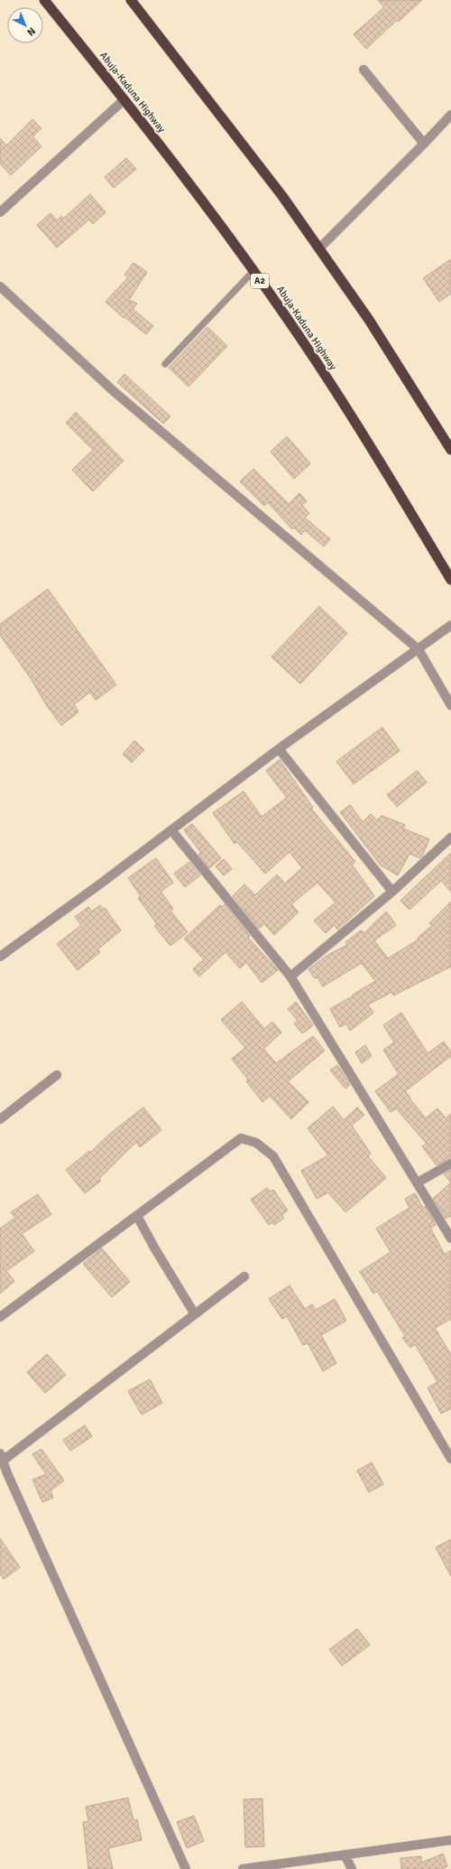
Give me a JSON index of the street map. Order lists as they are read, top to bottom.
{
  "streets": {
    "highway": ["Abuja-Kaduna Highway", "A2"]
  },
  "north": "bottom right"
}
